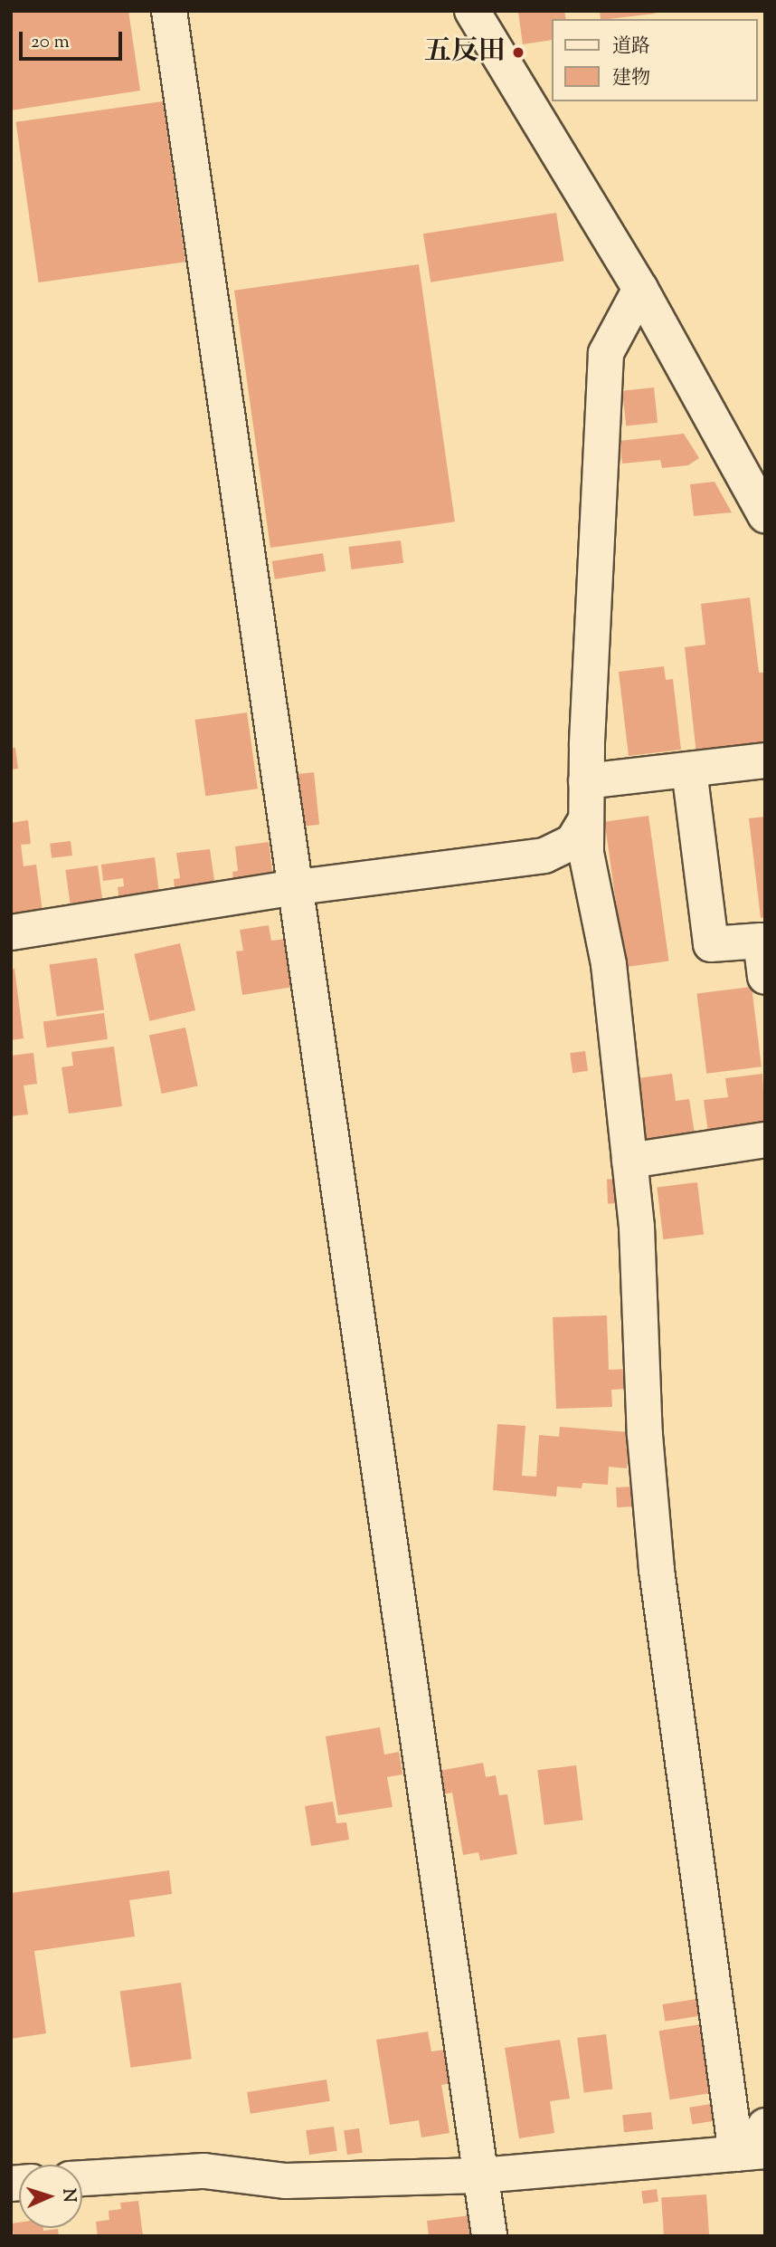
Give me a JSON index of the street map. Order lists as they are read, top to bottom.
{
  "places": ["五反田"],
  "legend": ["道路", "建物"],
  "scale_bar": "20 m",
  "north": "right"
}
